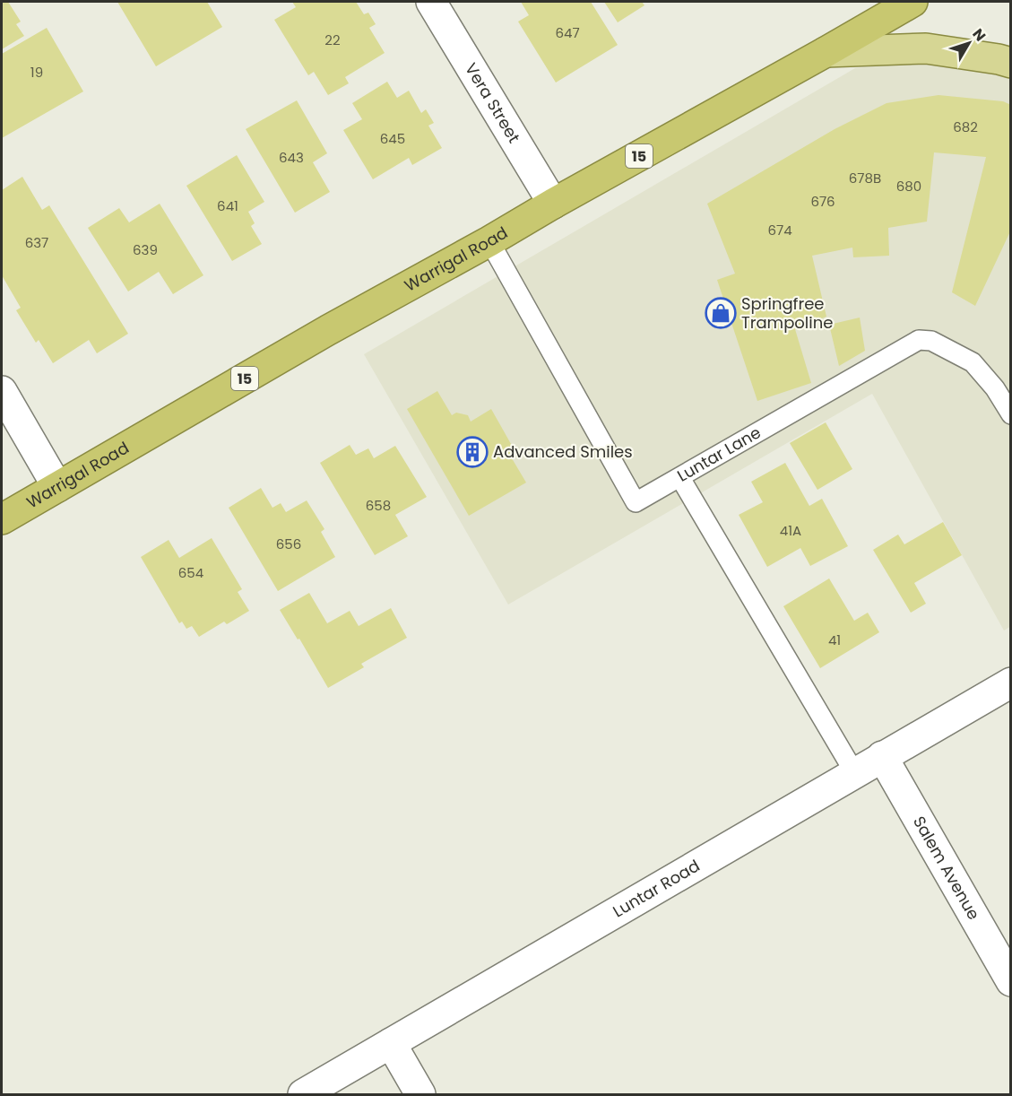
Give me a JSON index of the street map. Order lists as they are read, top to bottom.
{
  "streets": {
    "highway": ["15", "Warrigal Road"],
    "street": ["Vera Street", "Salem Avenue", "Luntar Road"],
    "lane": ["Luntar Lane"]
  },
  "crossings": [
    ["Vera Street", "Warrigal Road"],
    ["Luntar Lane", "Luntar Road"],
    ["Salem Avenue", "Luntar Road"]
  ],
  "places": {
    "shop": ["Springfree Trampoline"],
    "building": ["Advanced Smiles"]
  },
  "house_numbers": [
    "647",
    "22",
    "19",
    "682",
    "645",
    "643",
    "678B",
    "680",
    "676",
    "641",
    "674",
    "637",
    "639",
    "658",
    "41A",
    "656",
    "654",
    "41"
  ],
  "north": "top right"
}
